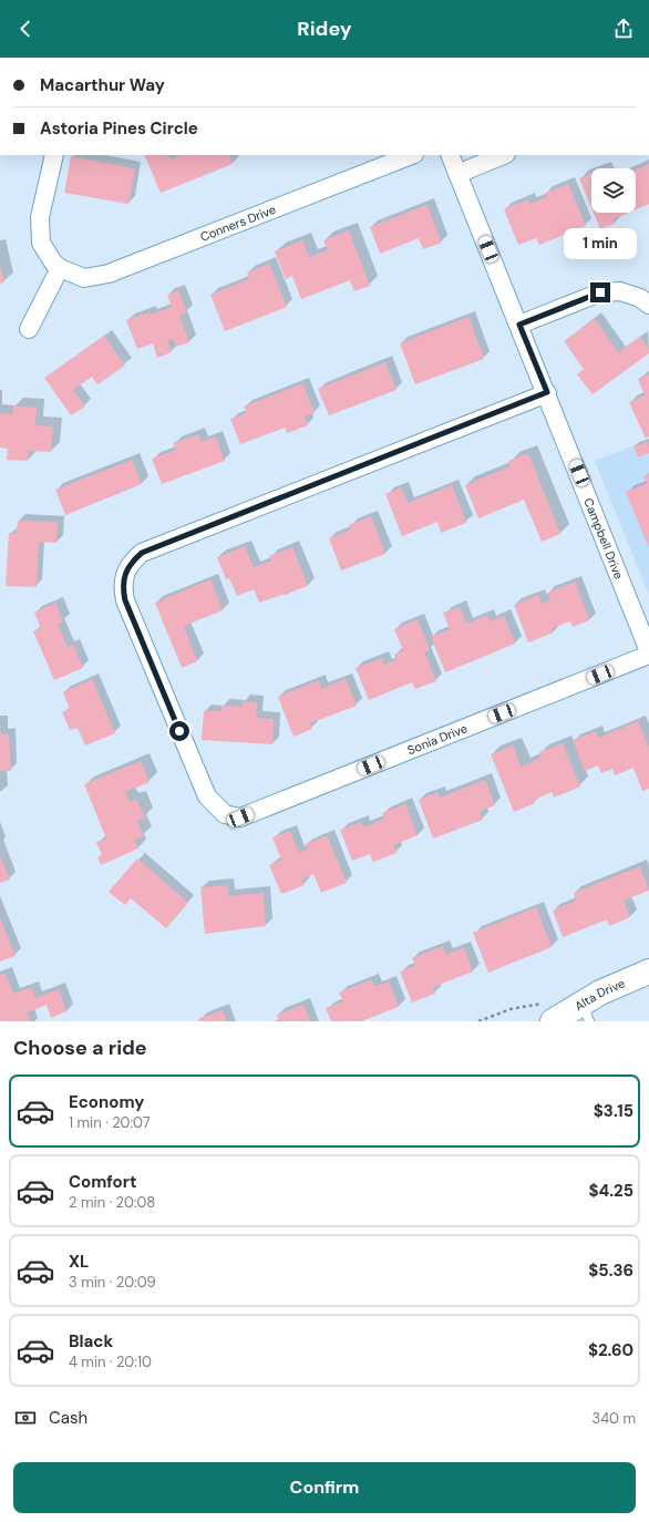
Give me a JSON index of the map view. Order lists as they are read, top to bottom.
{
  "streets": {
    "main road": ["Alta Drive"],
    "street": ["Conners Drive", "Campbell Drive", "Sonia Drive"]
  },
  "crossings": [
    ["Campbell Drive", "Sonia Drive"]
  ],
  "page": {
    "header": "Ridey",
    "banner": ["Macarthur Way", "Astoria Pines Circle"],
    "bubble": "1 min",
    "heading": "Choose a ride",
    "list": [
      {
        "name": "Economy",
        "note": "1 min · 20:07",
        "value": "$3.15"
      },
      {
        "name": "Comfort",
        "note": "2 min · 20:08",
        "value": "$4.25"
      },
      {
        "name": "XL",
        "note": "3 min · 20:09",
        "value": "$5.36"
      },
      {
        "name": "Black",
        "note": "4 min · 20:10",
        "value": "$2.60"
      }
    ],
    "pay": ["Cash", "340 m"],
    "buttons": "Confirm"
  }
}
